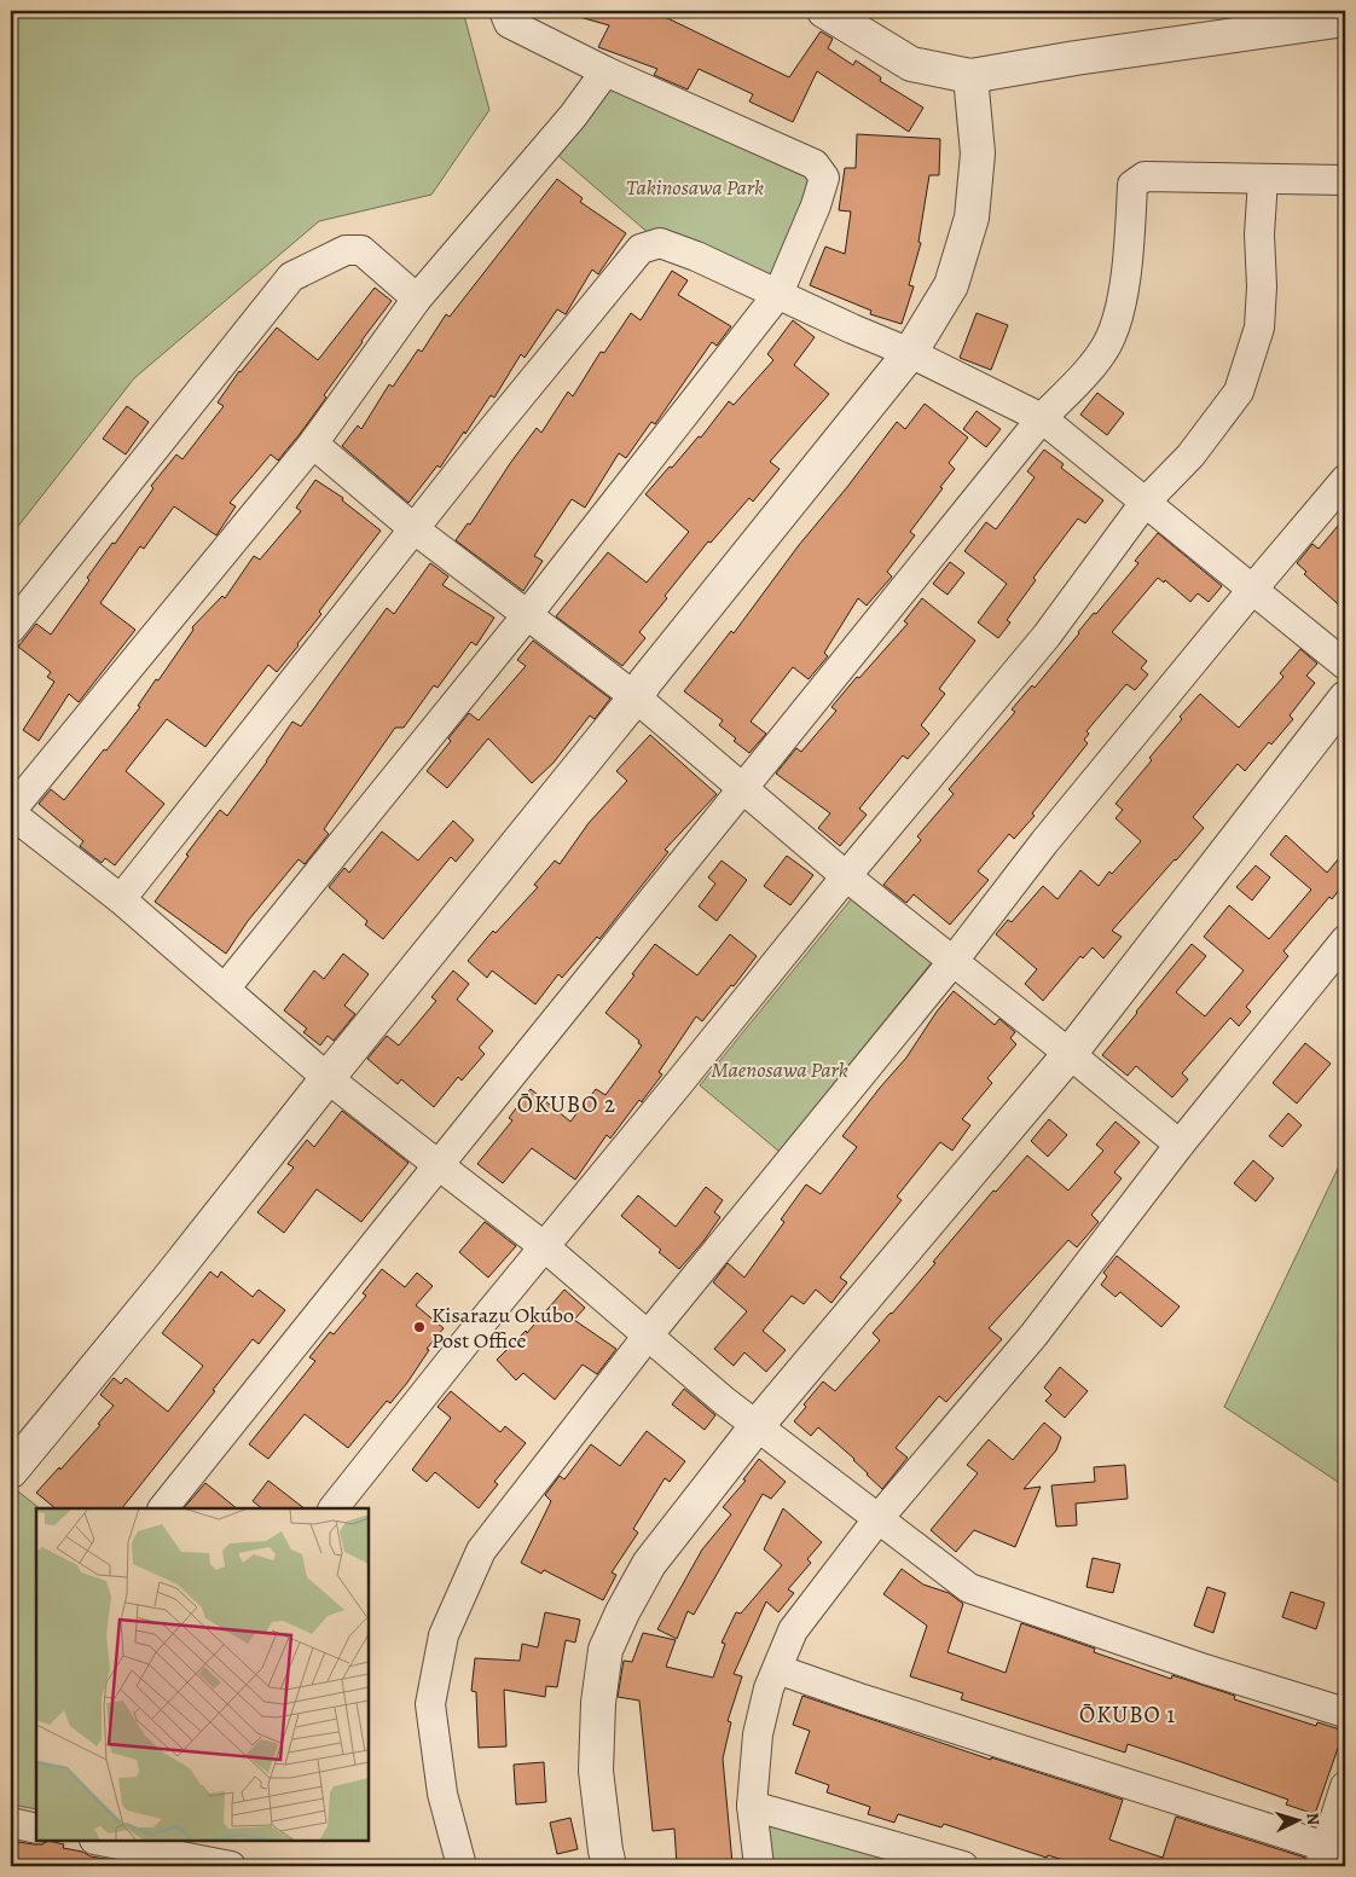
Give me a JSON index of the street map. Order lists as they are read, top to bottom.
{
  "districts": ["ŌKUBO 2", "ŌKUBO 1"],
  "parks": ["Takinosawa Park", "Maenosawa Park"],
  "places": ["Kisarazu Okubo Post Office"],
  "north": "right"
}
